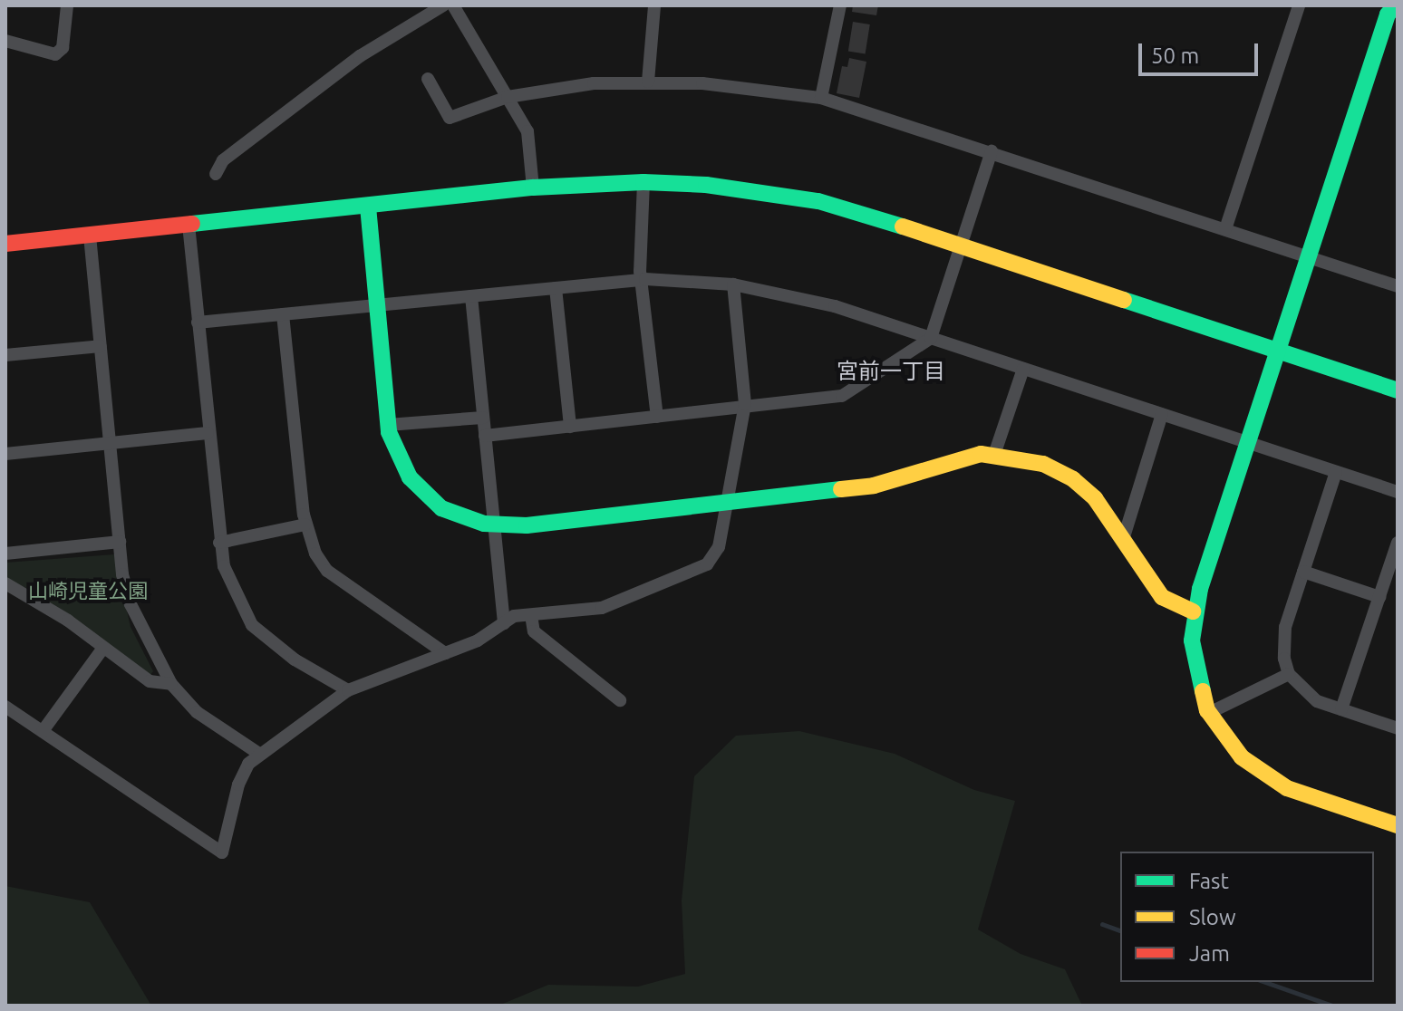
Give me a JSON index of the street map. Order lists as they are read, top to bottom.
{
  "districts": ["宮前一丁目"],
  "parks": ["山崎児童公園"],
  "legend": ["Fast", "Slow", "Jam"],
  "scale_bar": "50 m"
}
